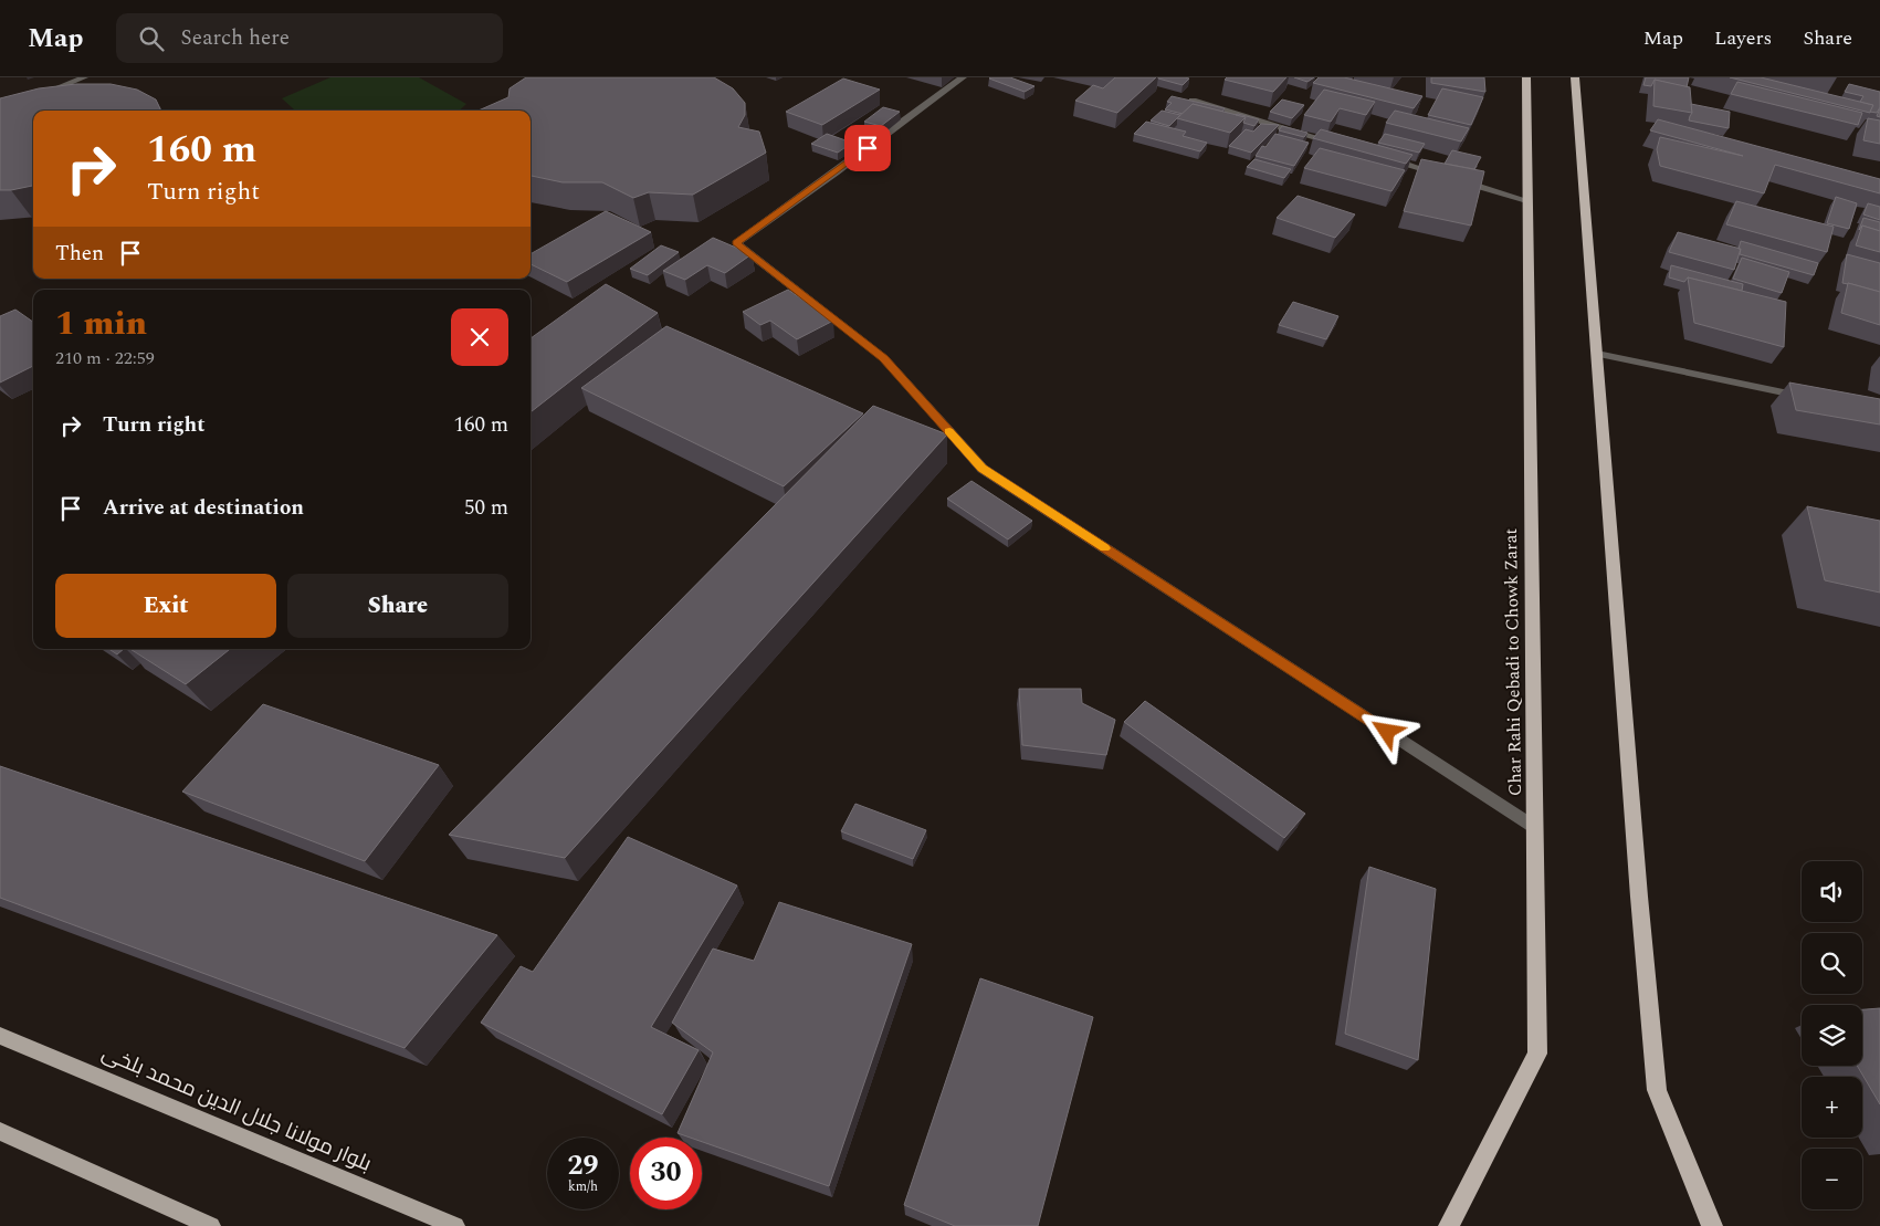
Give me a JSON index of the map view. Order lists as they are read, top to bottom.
{
  "streets": {
    "highway": ["Char Rahi Qebadi to Chowk Zarat"],
    "main road": ["بلوار مولانا جلال الدین محمد بلخی"]
  },
  "page": {
    "header": "Map",
    "search": "Search here",
    "nav": ["Map", "Layers", "Share"],
    "turn": ["160 m", "Turn right"],
    "then": "Then",
    "heading": ["1 min", "210 m · 22:59"],
    "list": [
      {
        "name": "Turn right",
        "value": "160 m"
      },
      {
        "name": "Arrive at destination",
        "value": "50 m"
      }
    ],
    "buttons": ["Exit", "Share"],
    "map_buttons": ["+", "−"],
    "speed": "29 km/h",
    "limit": "30"
  }
}
